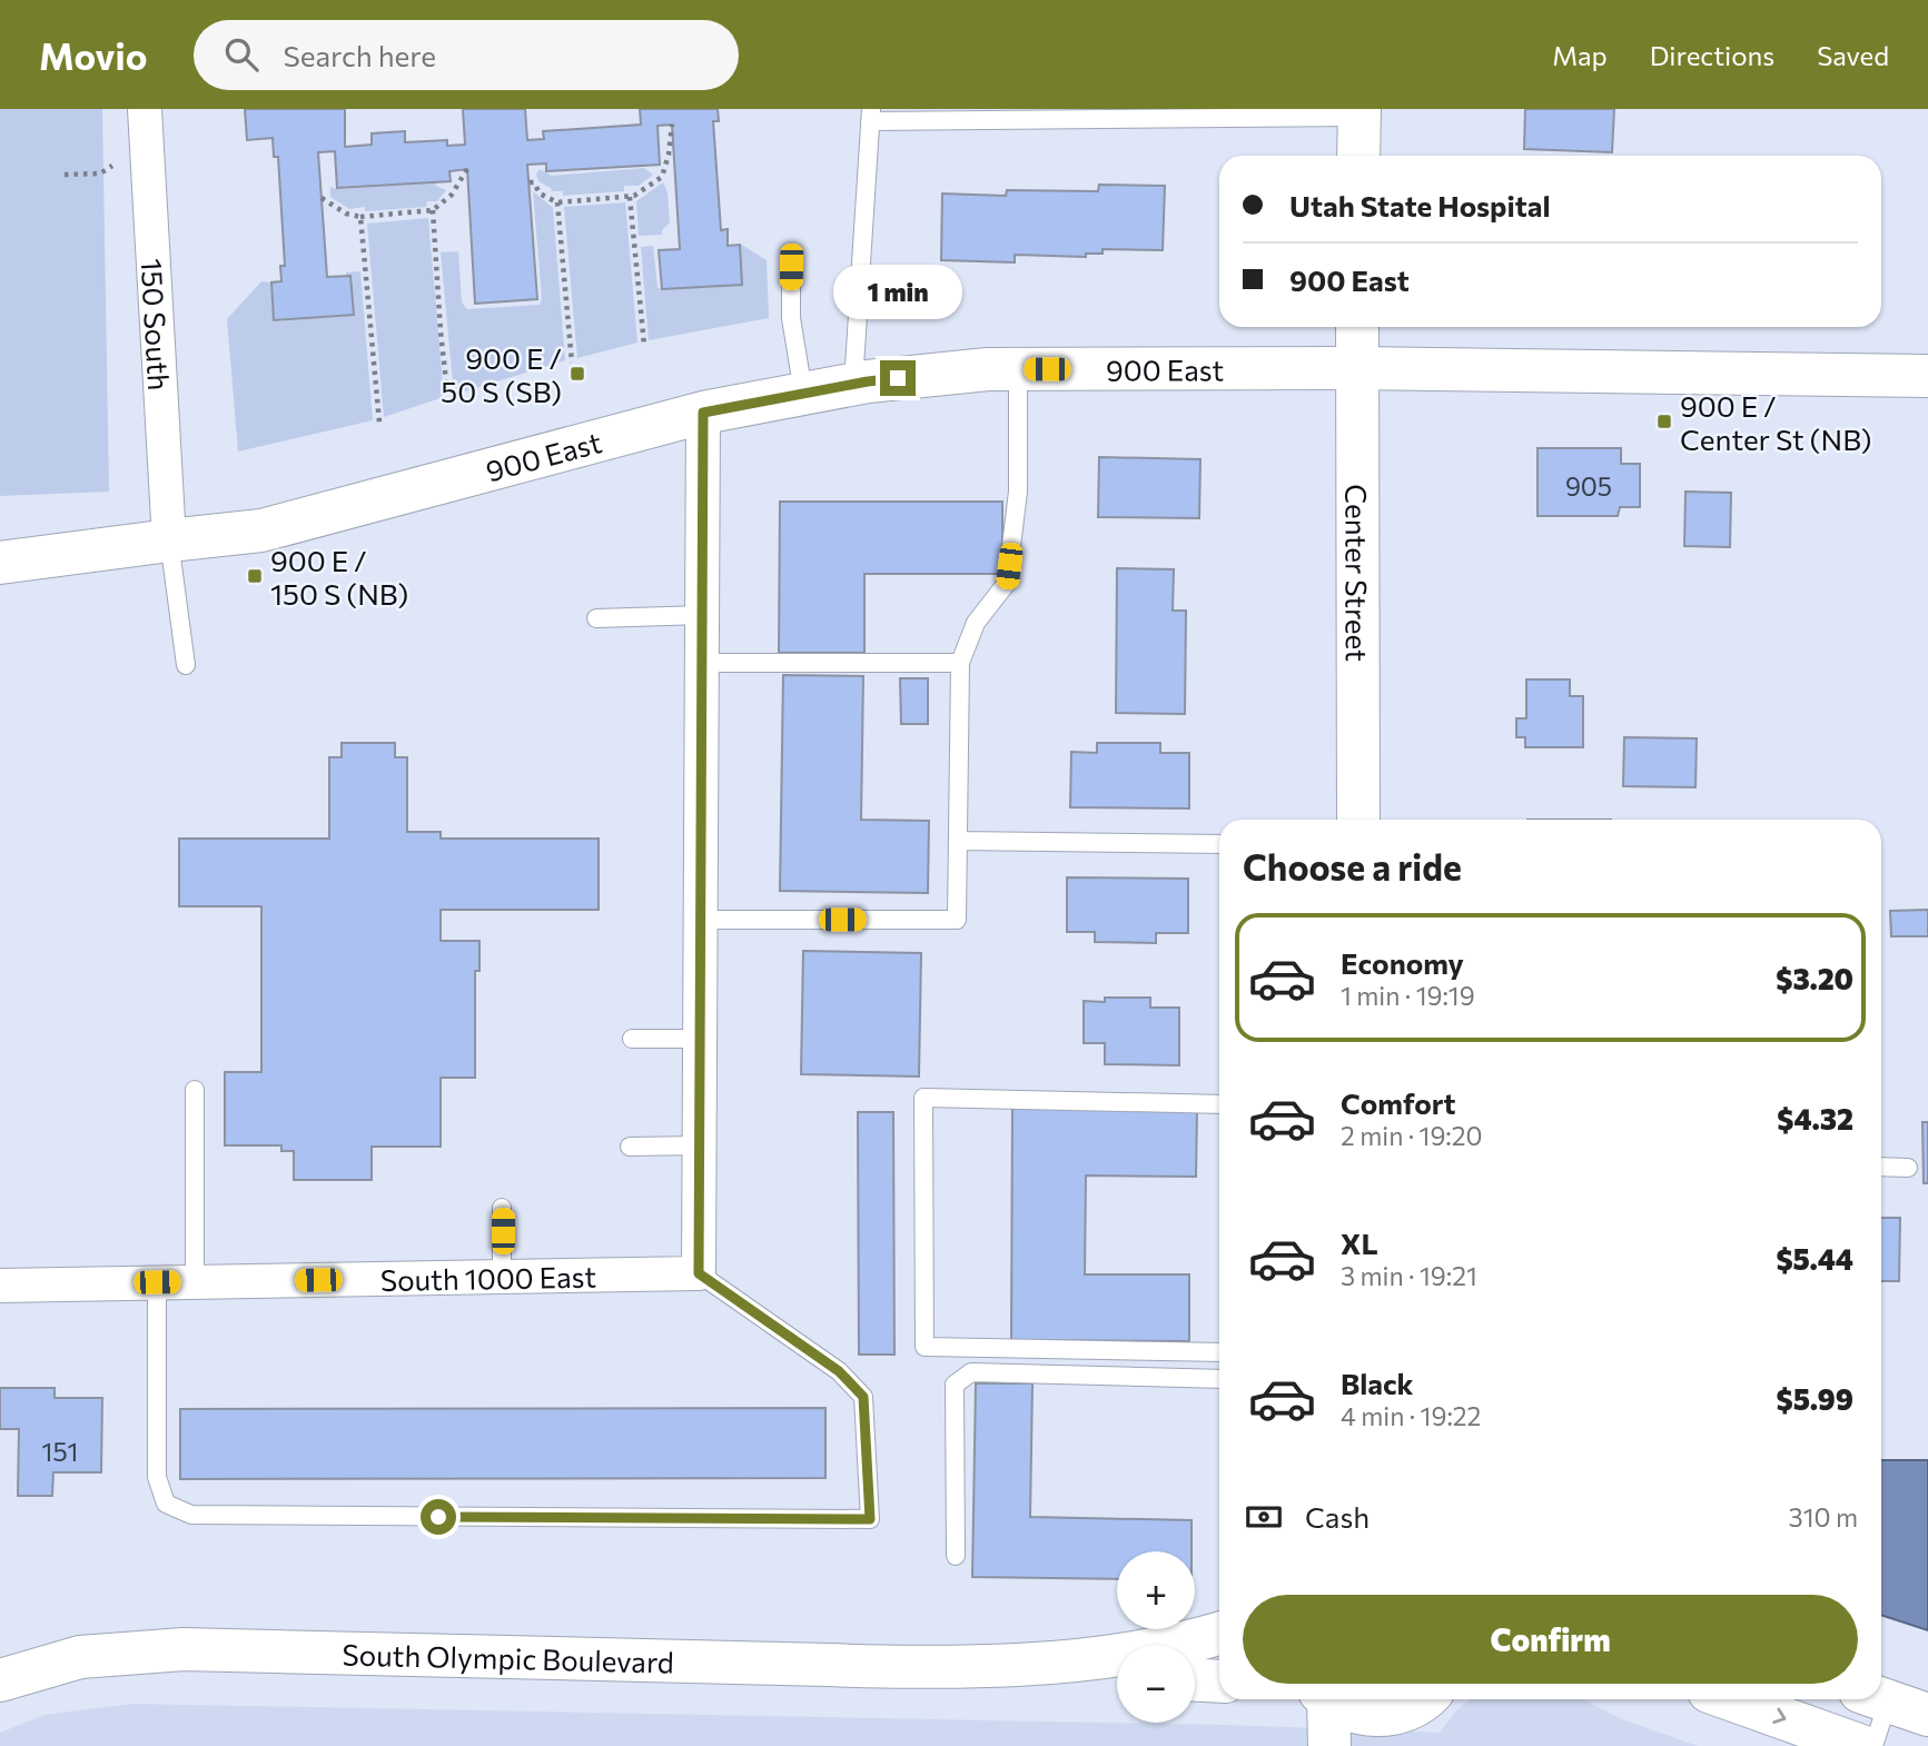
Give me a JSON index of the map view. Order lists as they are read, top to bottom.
{
  "streets": {
    "street": [
      "150 South",
      "900 East",
      "Center Street",
      "South 1000 East",
      "South Olympic Boulevard"
    ]
  },
  "crossings": [
    ["150 South", "900 East"],
    ["900 East", "Center Street"]
  ],
  "places": {
    "transit": ["900 E / 50 S (SB)", "900 E / Center St (NB)", "900 E / 150 S (NB)"]
  },
  "house_numbers": ["905", "151"],
  "page": {
    "header": "Movio",
    "search": "Search here",
    "nav": ["Map", "Directions", "Saved"],
    "banner": ["Utah State Hospital", "900 East"],
    "bubble": "1 min",
    "heading": "Choose a ride",
    "list": [
      {
        "name": "Economy",
        "note": "1 min · 19:19",
        "value": "$3.20"
      },
      {
        "name": "Comfort",
        "note": "2 min · 19:20",
        "value": "$4.32"
      },
      {
        "name": "XL",
        "note": "3 min · 19:21",
        "value": "$5.44"
      },
      {
        "name": "Black",
        "note": "4 min · 19:22",
        "value": "$5.99"
      }
    ],
    "pay": ["Cash", "310 m"],
    "map_buttons": ["+", "−"],
    "buttons": "Confirm"
  }
}
